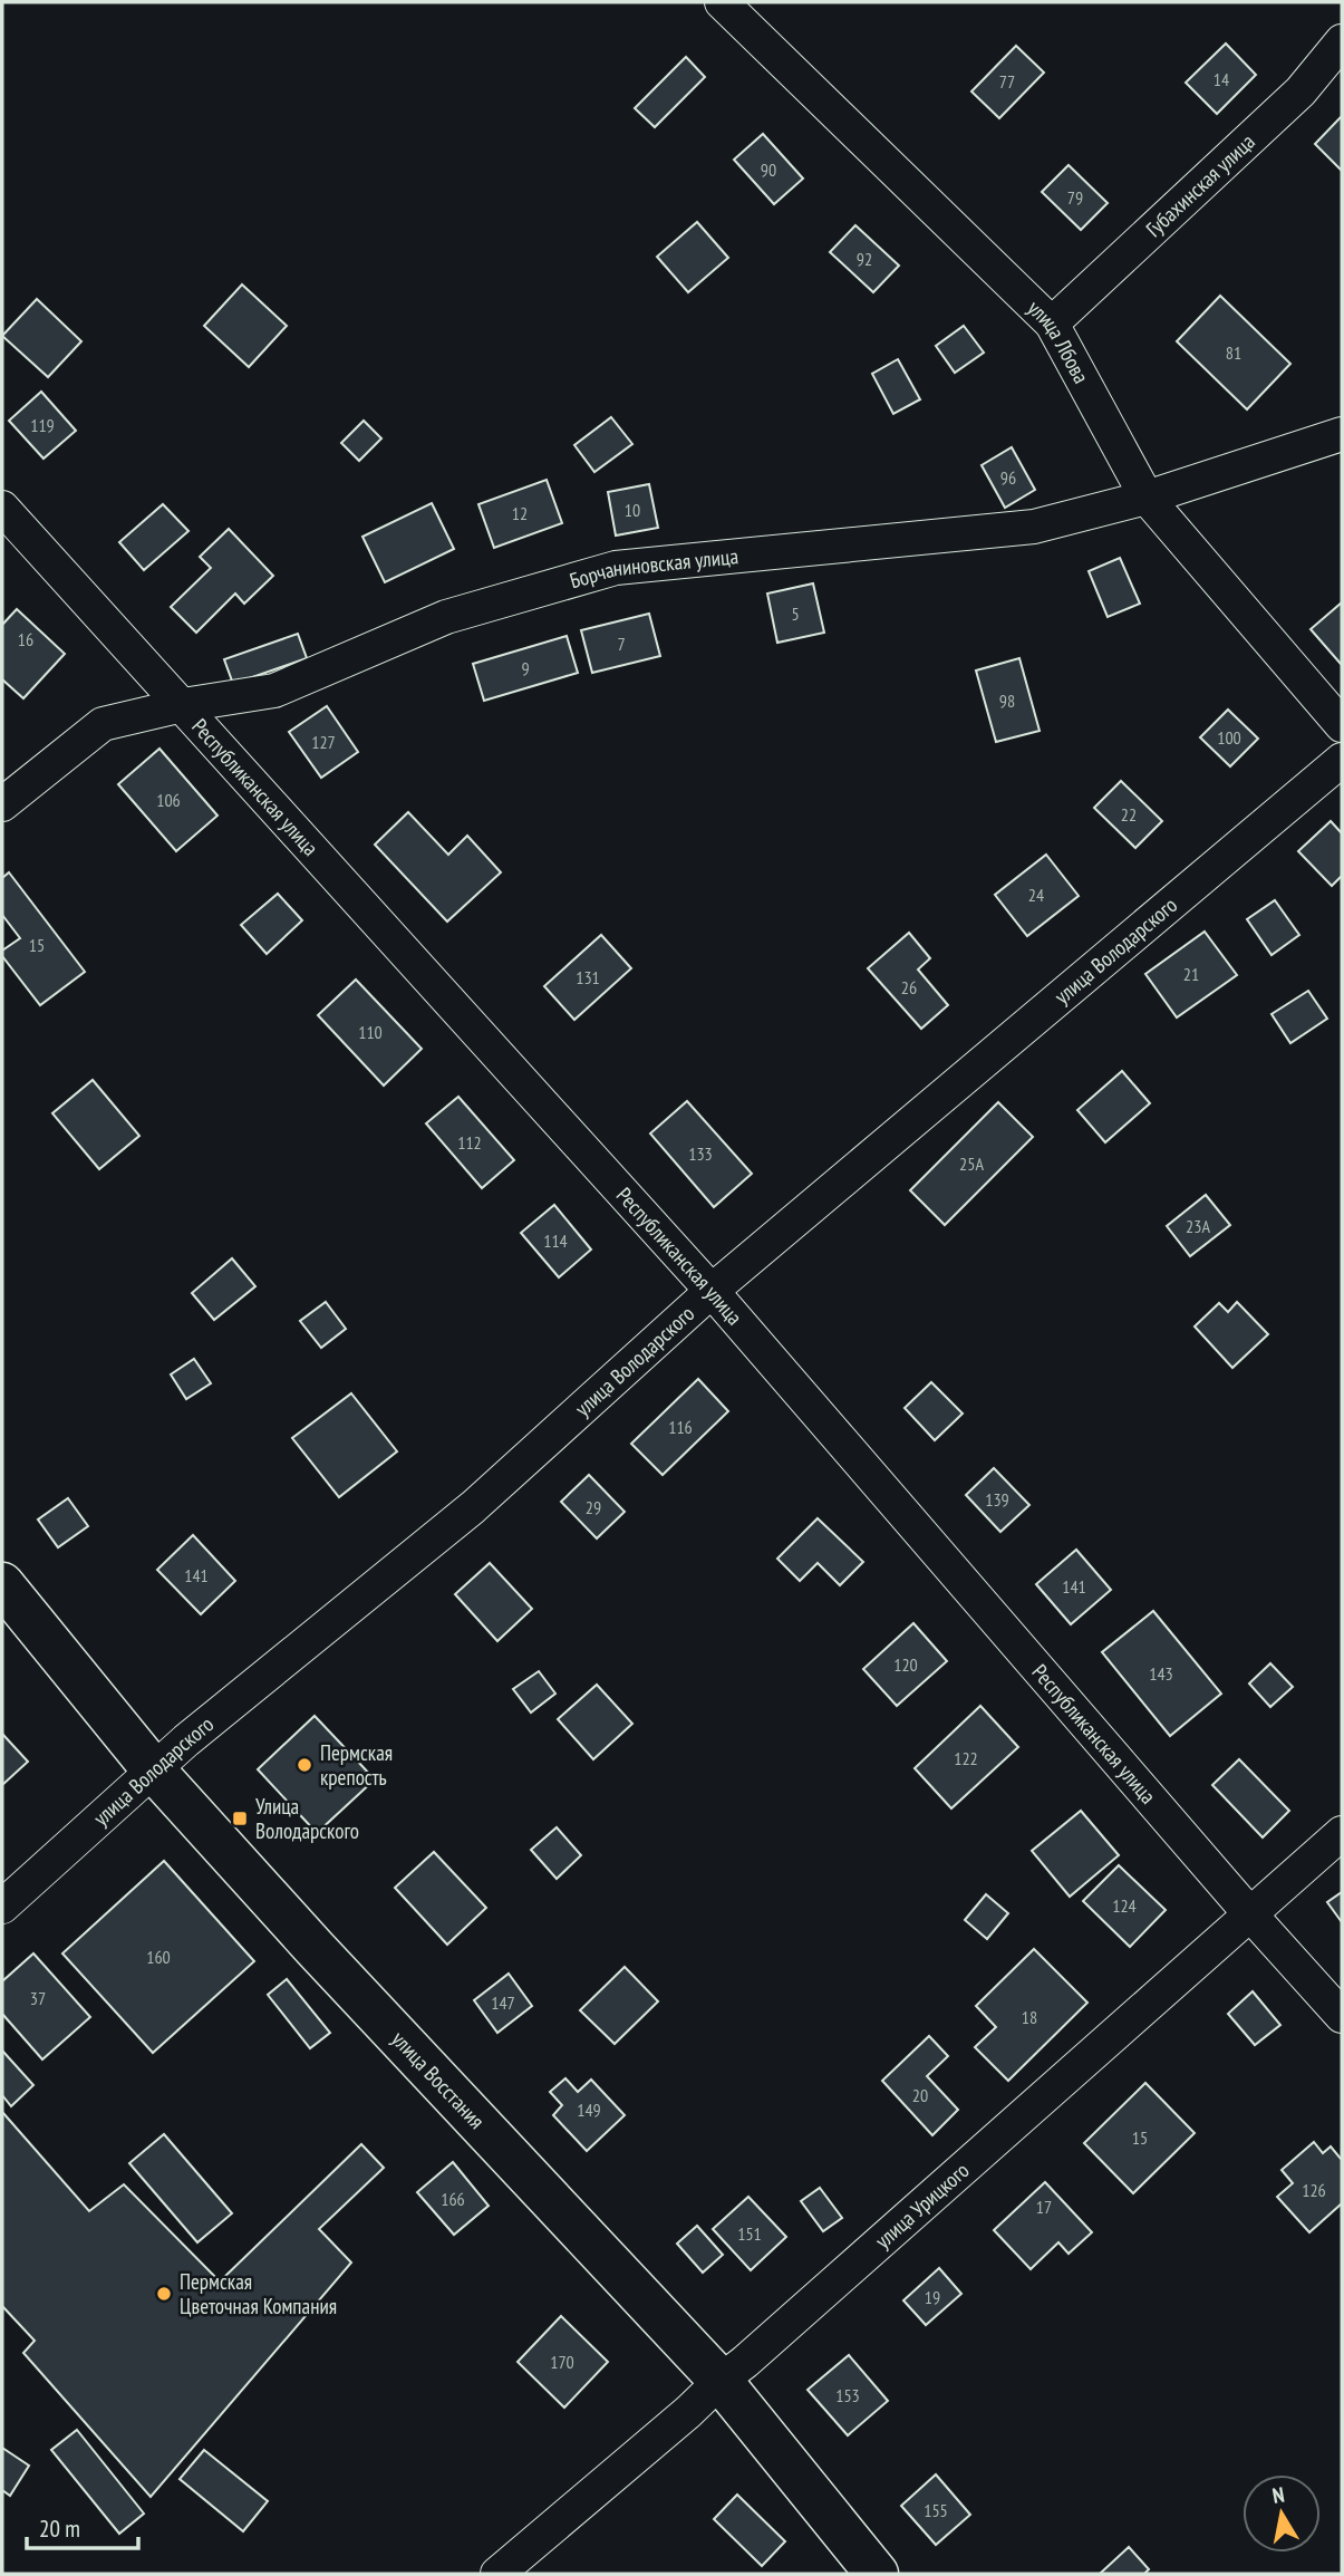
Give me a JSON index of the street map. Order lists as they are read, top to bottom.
{
  "streets": {
    "street": [
      "Губахинская улица",
      "улица Лбова",
      "Борчаниновская улица",
      "Республиканская улица",
      "улица Володарского",
      "улица Восстания",
      "улица Урицкого"
    ]
  },
  "crossings": [
    ["Губахинская улица", "улица Лбова"],
    ["улица Лбова", "Борчаниновская улица"],
    ["Борчаниновская улица", "Республиканская улица"],
    ["Республиканская улица", "улица Володарского"],
    ["Республиканская улица", "улица Урицкого"],
    ["улица Володарского", "улица Восстания"],
    ["улица Восстания", "улица Урицкого"]
  ],
  "places": {
    "other": ["Пермская крепость", "Пермская Цветочная Компания"],
    "transit": ["Улица Володарского"]
  },
  "house_numbers": [
    "14",
    "77",
    "90",
    "79",
    "92",
    "81",
    "119",
    "96",
    "10",
    "12",
    "5",
    "16",
    "7",
    "9",
    "98",
    "100",
    "127",
    "106",
    "22",
    "24",
    "15",
    "21",
    "131",
    "26",
    "110",
    "112",
    "133",
    "25А",
    "23А",
    "114",
    "116",
    "139",
    "29",
    "141",
    "141",
    "120",
    "143",
    "122",
    "124",
    "160",
    "37",
    "147",
    "18",
    "20",
    "149",
    "15",
    "126",
    "166",
    "17",
    "151",
    "19",
    "170",
    "153",
    "155"
  ],
  "scale_bar": "20 m",
  "north": "top"
}
